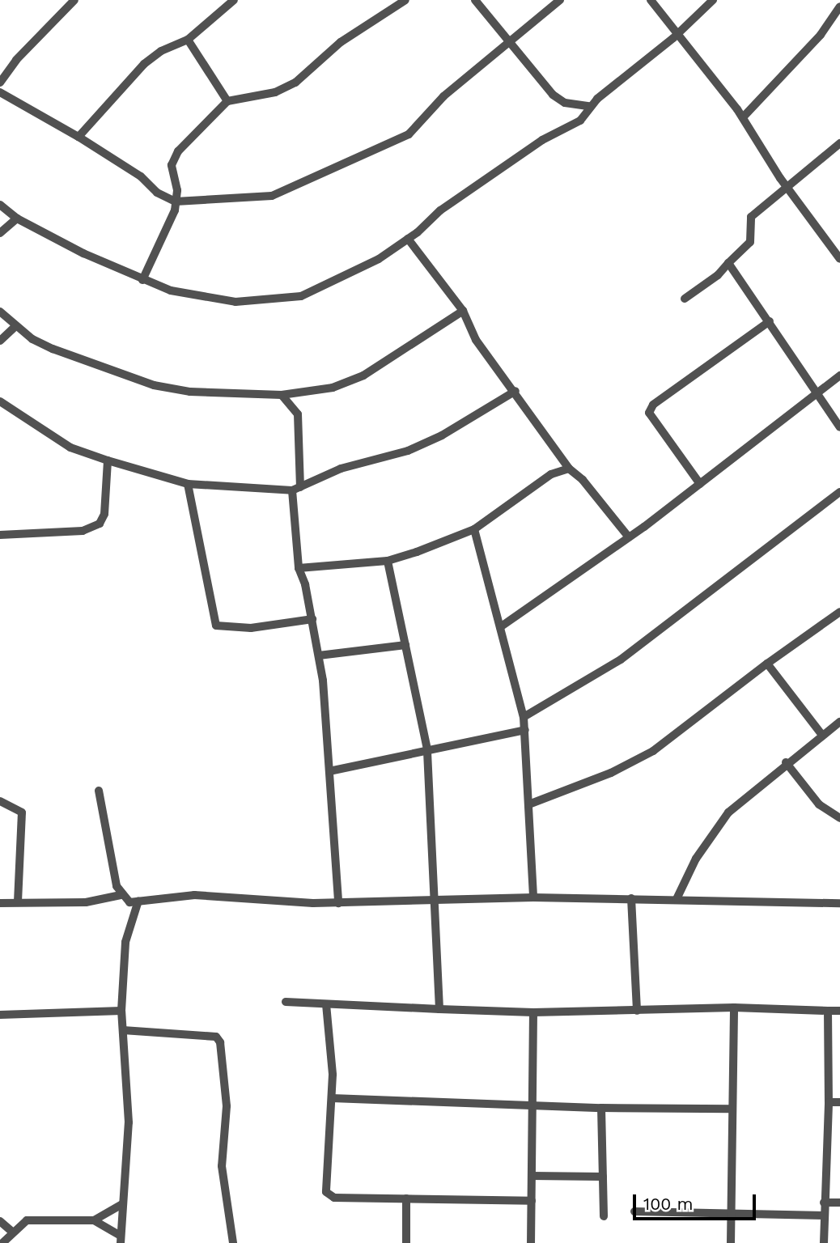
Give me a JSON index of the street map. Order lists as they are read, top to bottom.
{
  "scale_bar": "100 m"
}
